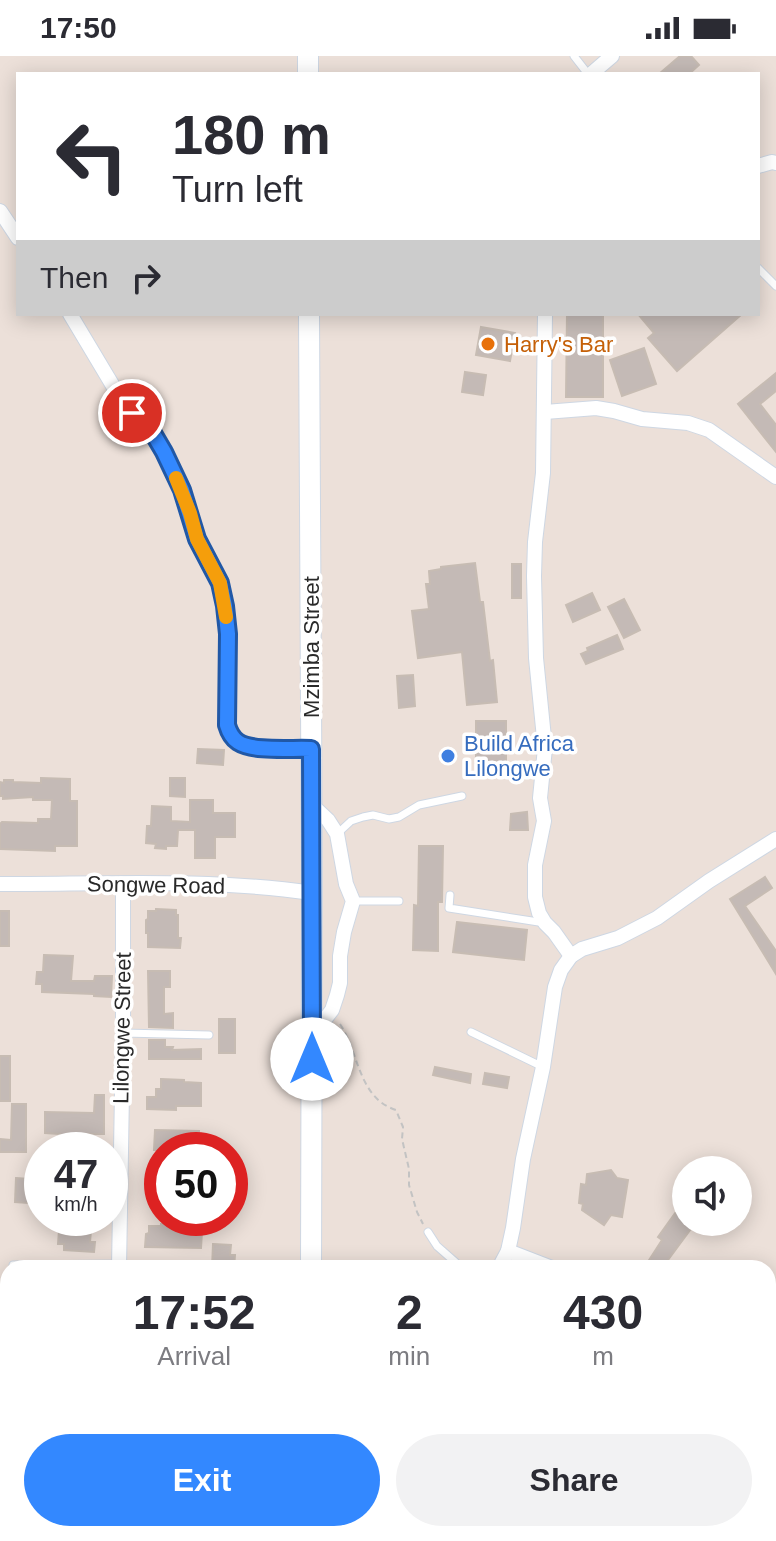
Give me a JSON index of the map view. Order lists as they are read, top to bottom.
{
  "streets": {
    "main road": ["Mzimba Street"],
    "street": ["Songwe Road", "Lilongwe Street"]
  },
  "crossings": [
    ["Mzimba Street", "Songwe Road"],
    ["Songwe Road", "Lilongwe Street"]
  ],
  "places": ["Harry's Bar", "Build Africa Lilongwe"],
  "page": {
    "status": "17:50",
    "turn": ["180 m", "Turn left"],
    "then": "Then",
    "speed": "47 km/h",
    "limit": "50",
    "eta": [
      "17:52",
      "Arrival",
      "2",
      "min",
      "430",
      "m"
    ],
    "buttons": ["Exit", "Share"]
  }
}
